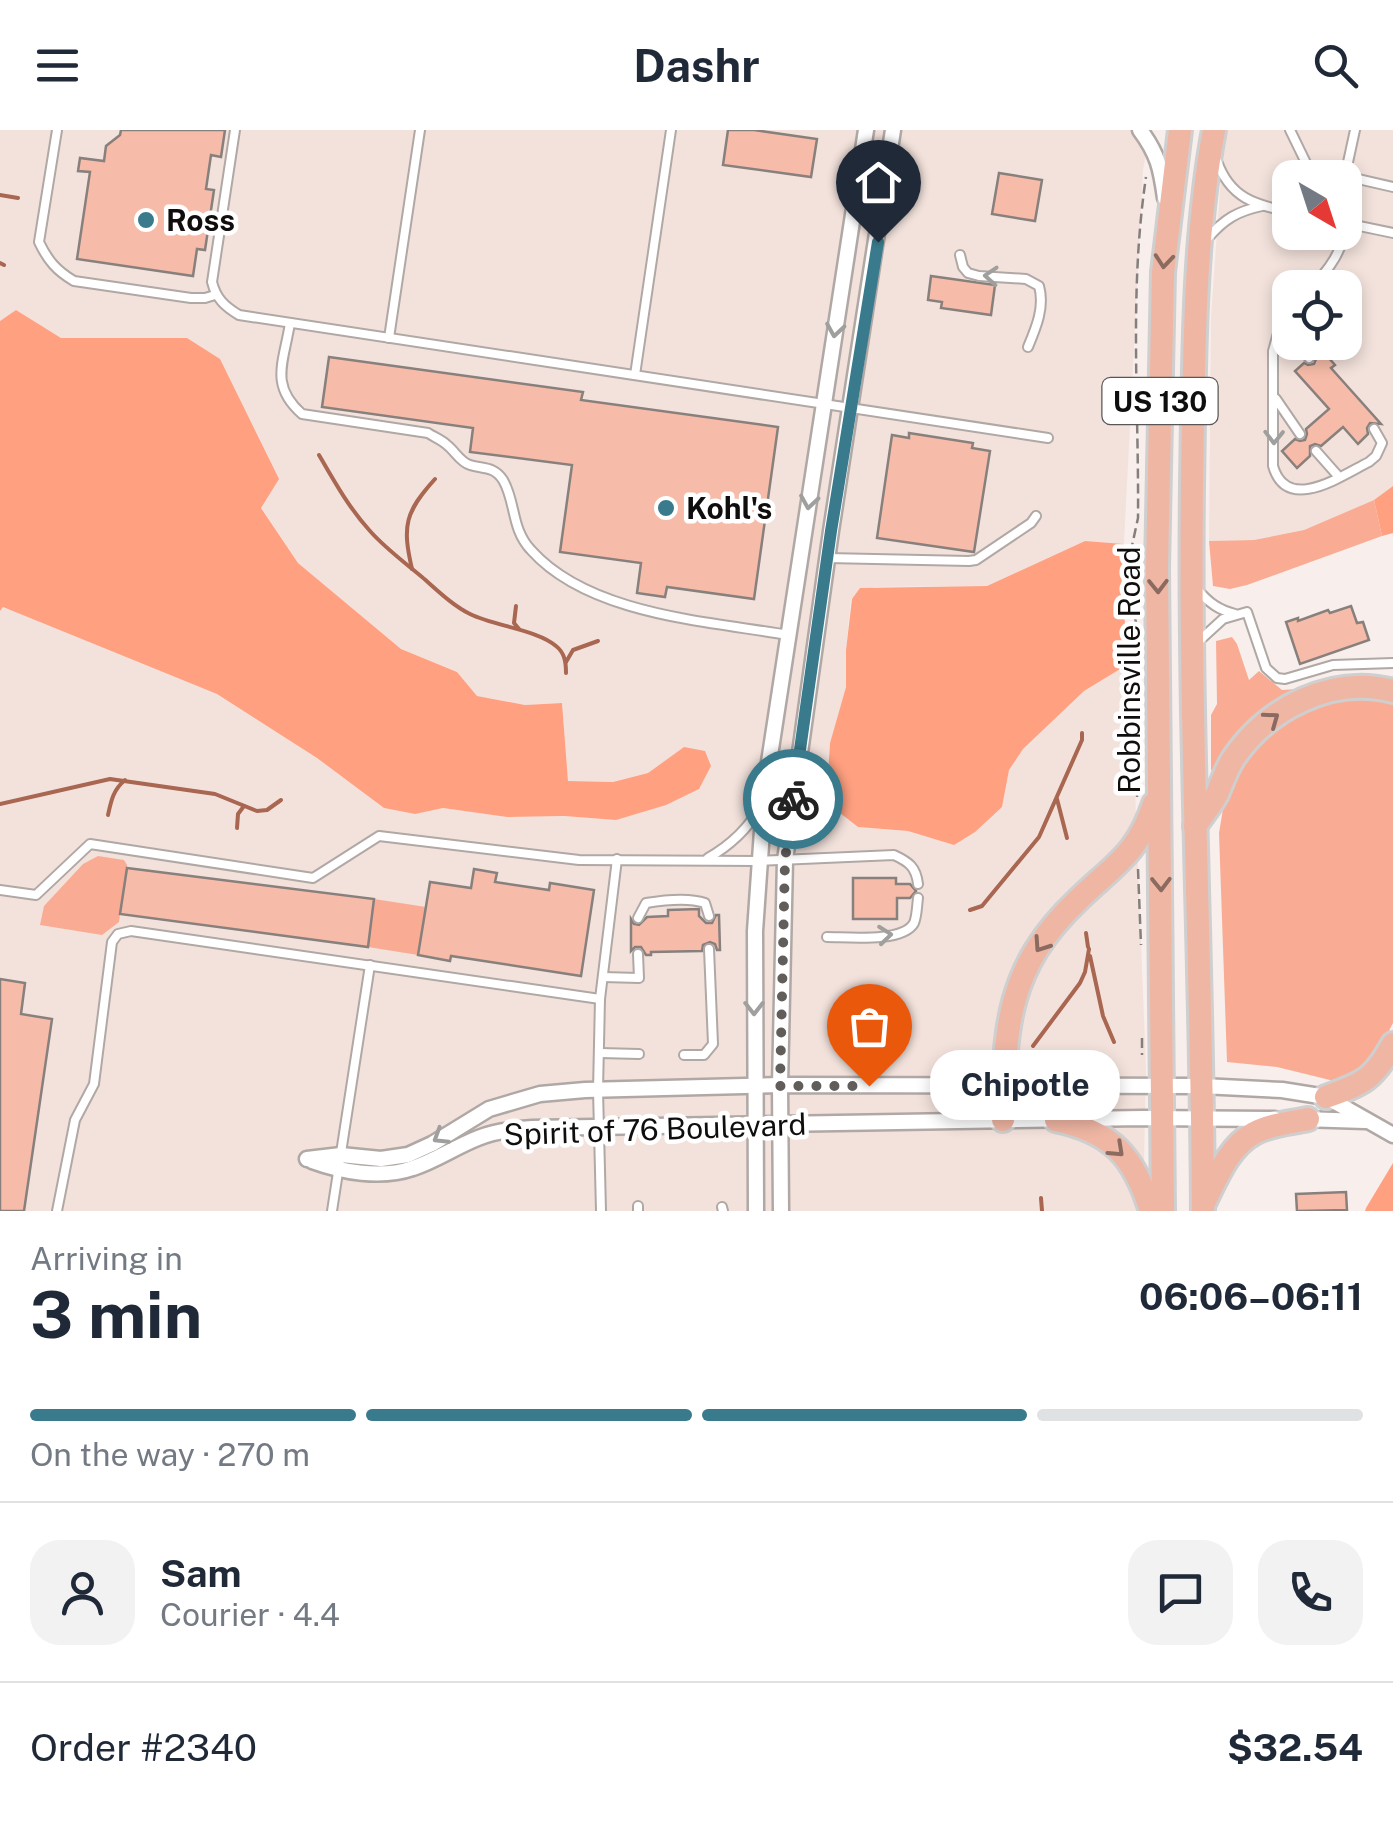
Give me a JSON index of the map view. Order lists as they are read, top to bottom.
{
  "streets": {
    "highway": ["US 130", "Robbinsville Road"],
    "street": ["Spirit of 76 Boulevard"]
  },
  "crossings": [
    ["Robbinsville Road", "Spirit of 76 Boulevard"]
  ],
  "places": ["Ross", "Kohl's", "Chipotle"],
  "north": "bottom right",
  "page": {
    "header": "Dashr",
    "bubble": "Chipotle",
    "heading": ["3 min", "Arriving in", "06:06–06:11"],
    "panel": [
      "Sam",
      "Courier · 4.4",
      "Order #2340",
      "$32.54"
    ],
    "bar": "On the way · 270 m"
  }
}
